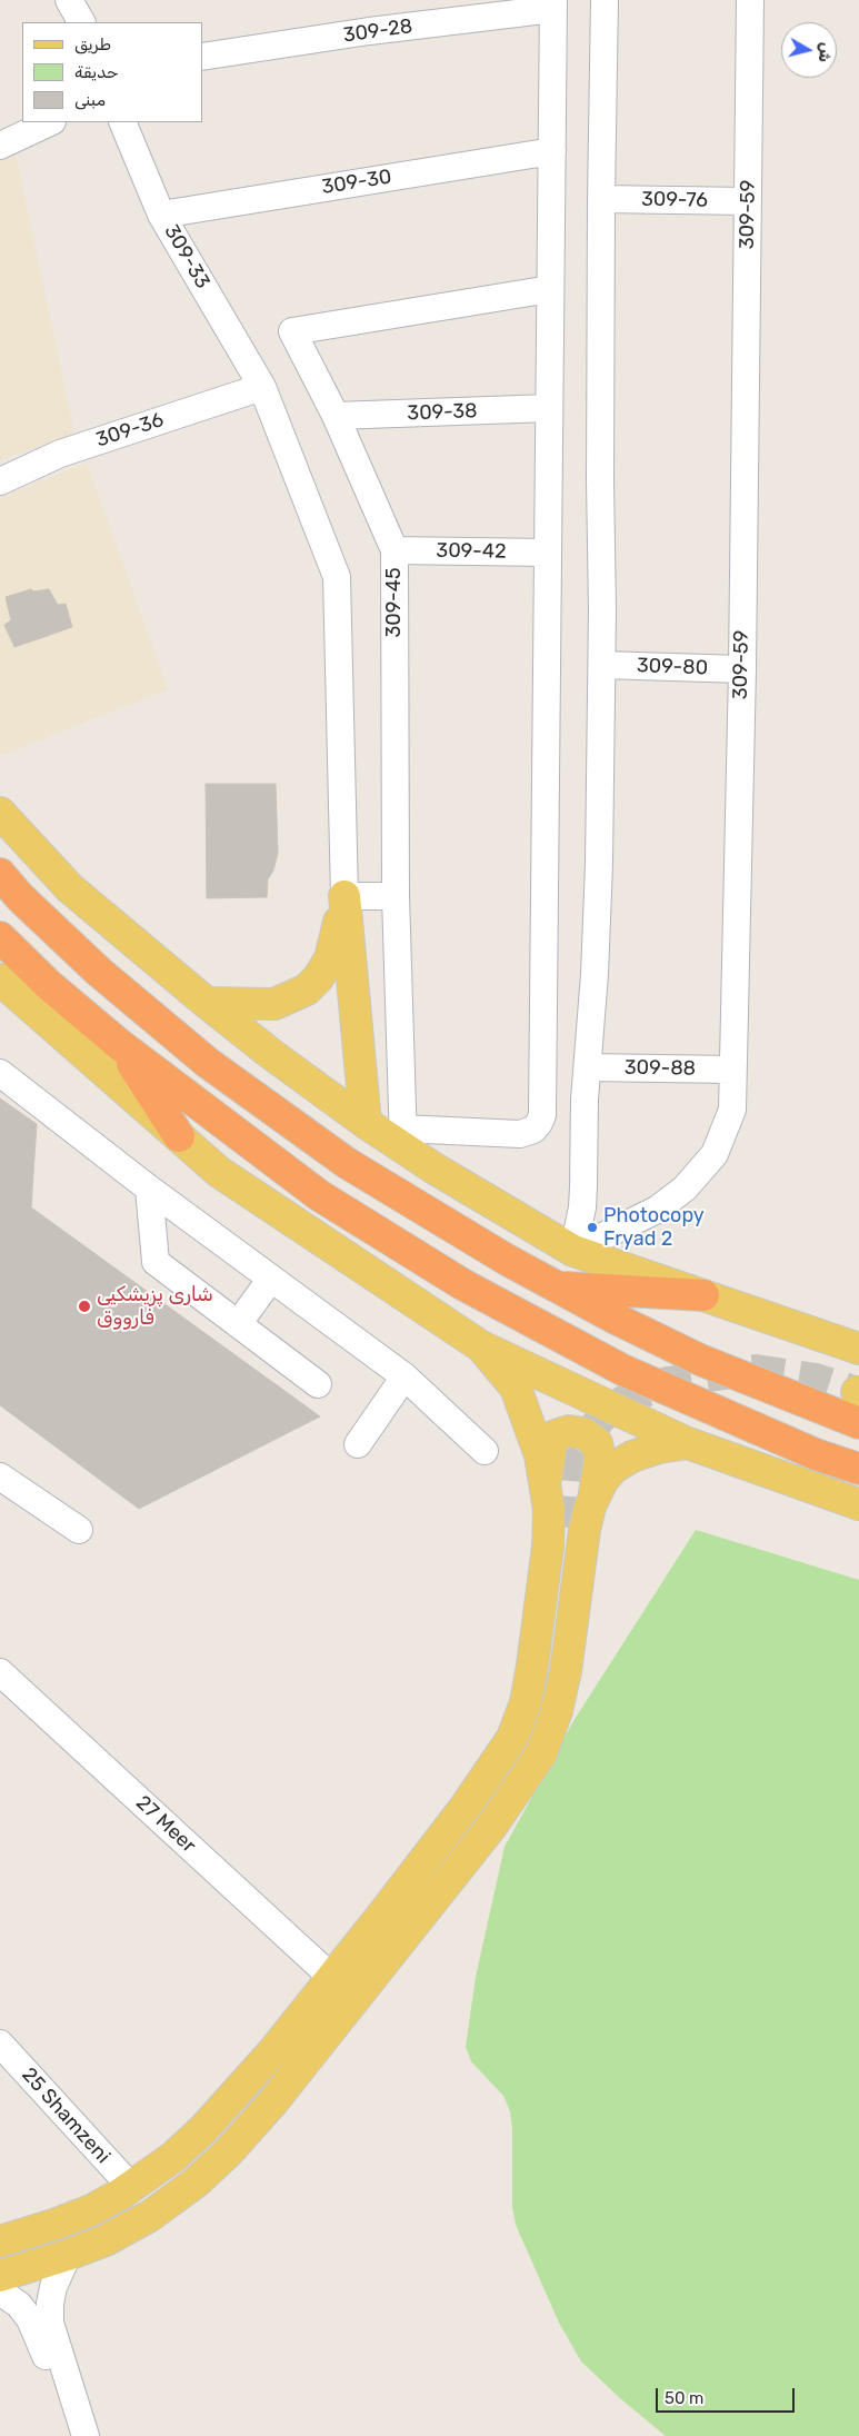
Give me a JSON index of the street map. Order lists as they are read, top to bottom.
{
  "streets": {
    "street": [
      "309-28",
      "309-30",
      "309-76",
      "309-59",
      "309-33",
      "309-38",
      "309-36",
      "309-42",
      "309-45",
      "309-80",
      "309-88",
      "27 Meer",
      "25 Shamzeni"
    ]
  },
  "crossings": [
    ["309-30", "309-33"],
    ["309-76", "309-59"],
    ["309-59", "309-80"],
    ["309-59", "309-88"],
    ["309-33", "309-36"],
    ["309-38", "309-45"],
    ["309-42", "309-45"]
  ],
  "places": ["Photocopy Fryad 2", "شاری پزیشکیی فارووق"],
  "legend": ["طريق", "حديقة", "مبنى"],
  "scale_bar": "50 m",
  "north": "right"
}
